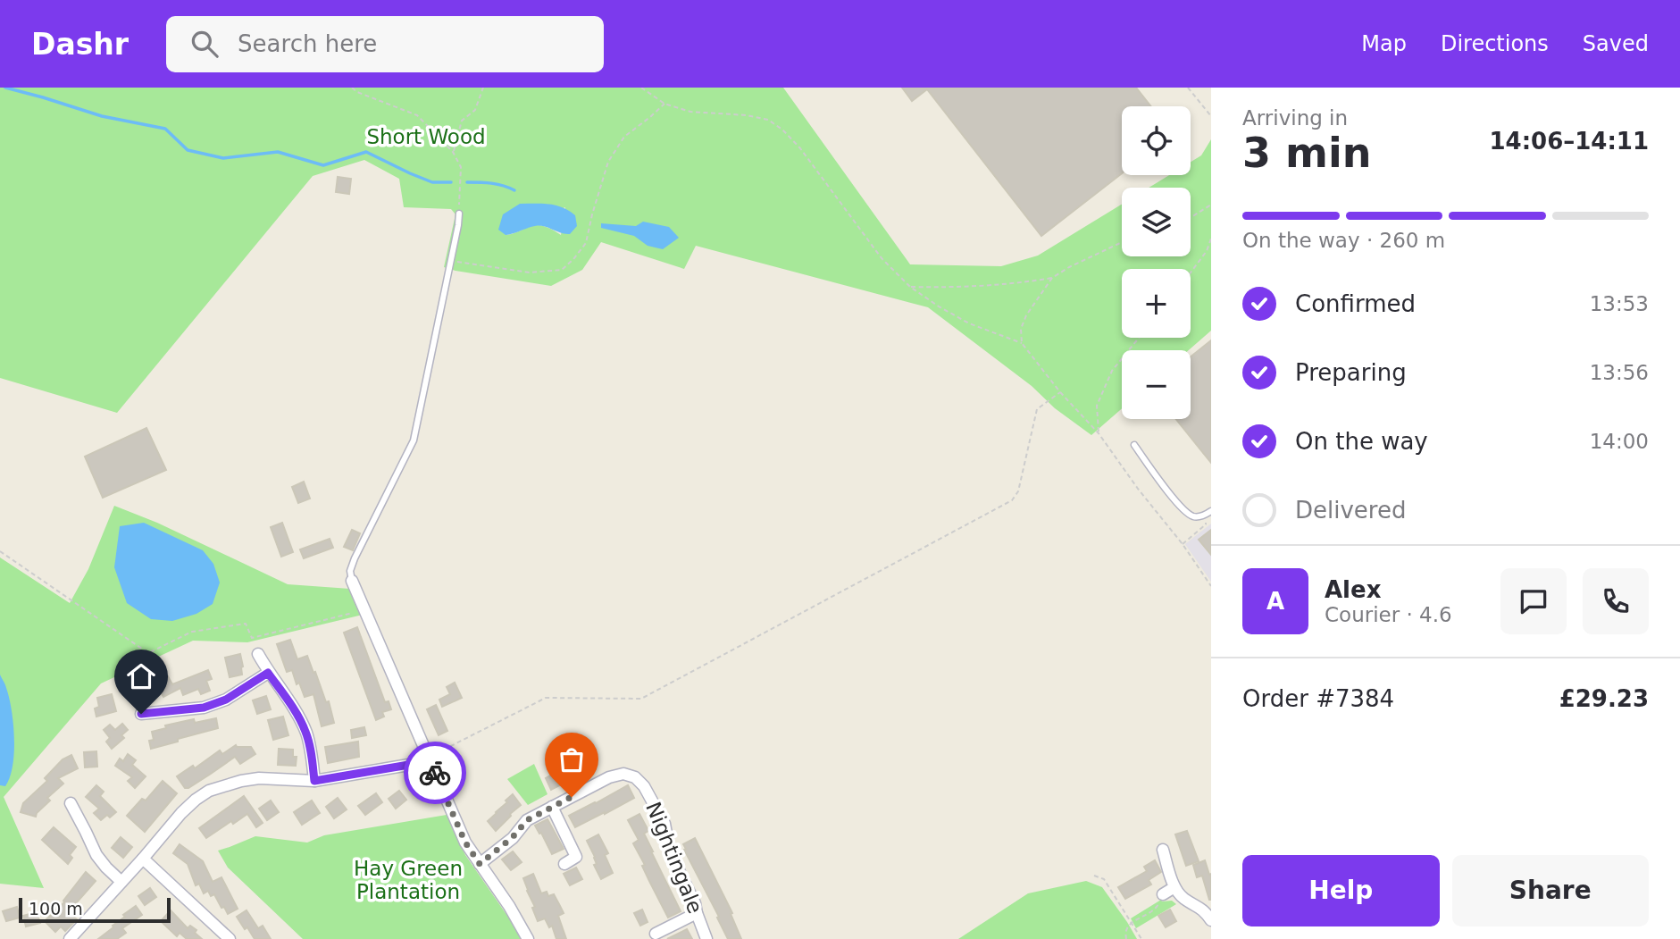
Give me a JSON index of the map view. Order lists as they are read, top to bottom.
{
  "streets": {
    "street": ["Nightingale"]
  },
  "parks": ["Short Wood", "Hay Green Plantation"],
  "scale_bar": "100 m",
  "page": {
    "header": "Dashr",
    "search": "Search here",
    "nav": ["Map", "Directions", "Saved"],
    "heading": ["3 min", "Arriving in", "14:06–14:11"],
    "panel": [
      "Alex",
      "Courier · 4.6",
      "Order #7384",
      "£29.23"
    ],
    "map_buttons": ["+", "−"],
    "bar": "On the way · 260 m",
    "list": [
      ["Confirmed", "13:53"],
      ["Preparing", "13:56"],
      ["On the way", "14:00"],
      "Delivered"
    ],
    "round": "A",
    "buttons": ["Help", "Share"],
    "scale": "100 m"
  }
}
